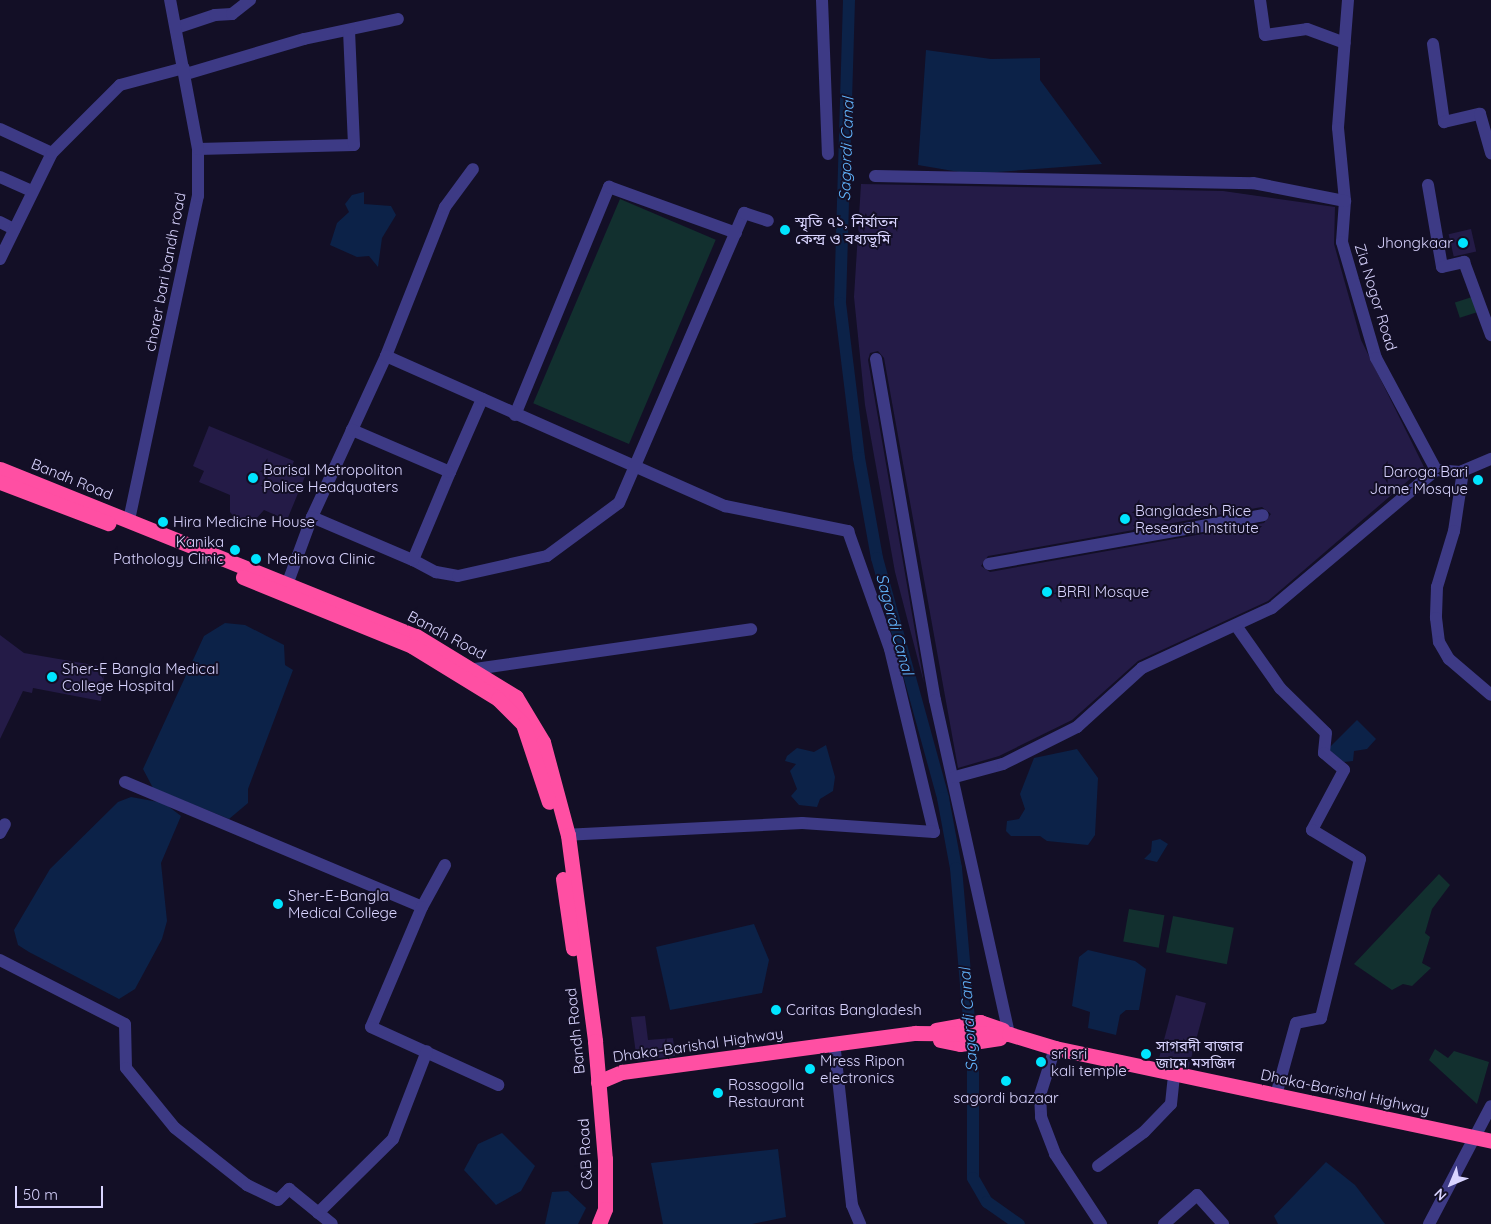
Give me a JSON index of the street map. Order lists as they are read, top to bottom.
{
  "streets": {
    "highway": ["Bandh Road", "Dhaka-Barishal Highway", "C&B Road"],
    "street": ["chorer bari bandh road", "Zia Nogor Road"]
  },
  "crossings": [
    ["chorer bari bandh road", "Bandh Road"],
    ["Bandh Road", "Dhaka-Barishal Highway"],
    ["Bandh Road", "C&B Road"],
    ["Dhaka-Barishal Highway", "C&B Road"]
  ],
  "water": ["Sagordi Canal"],
  "places": [
    "স্মৃতি ৭১, নির্যাতন কেন্দ্র ও বধ্যভূমি",
    "Jhongkaar",
    "Barisal Metropoliton Police Headquaters",
    "Daroga Bari Jame Mosque",
    "Bangladesh Rice Research Institute",
    "Hira Medicine House",
    "Kanika Pathology Clinic",
    "Medinova Clinic",
    "BRRI Mosque",
    "Sher-E Bangla Medical College Hospital",
    "Sher-E-Bangla Medical College",
    "Caritas Bangladesh",
    "সাগরদী বাজার জামে মসজিদ",
    "sri sri kali temple",
    "Mress Ripon electronics",
    "sagordi bazaar",
    "Rossogolla Restaurant"
  ],
  "scale_bar": "50 m",
  "north": "bottom left"
}
